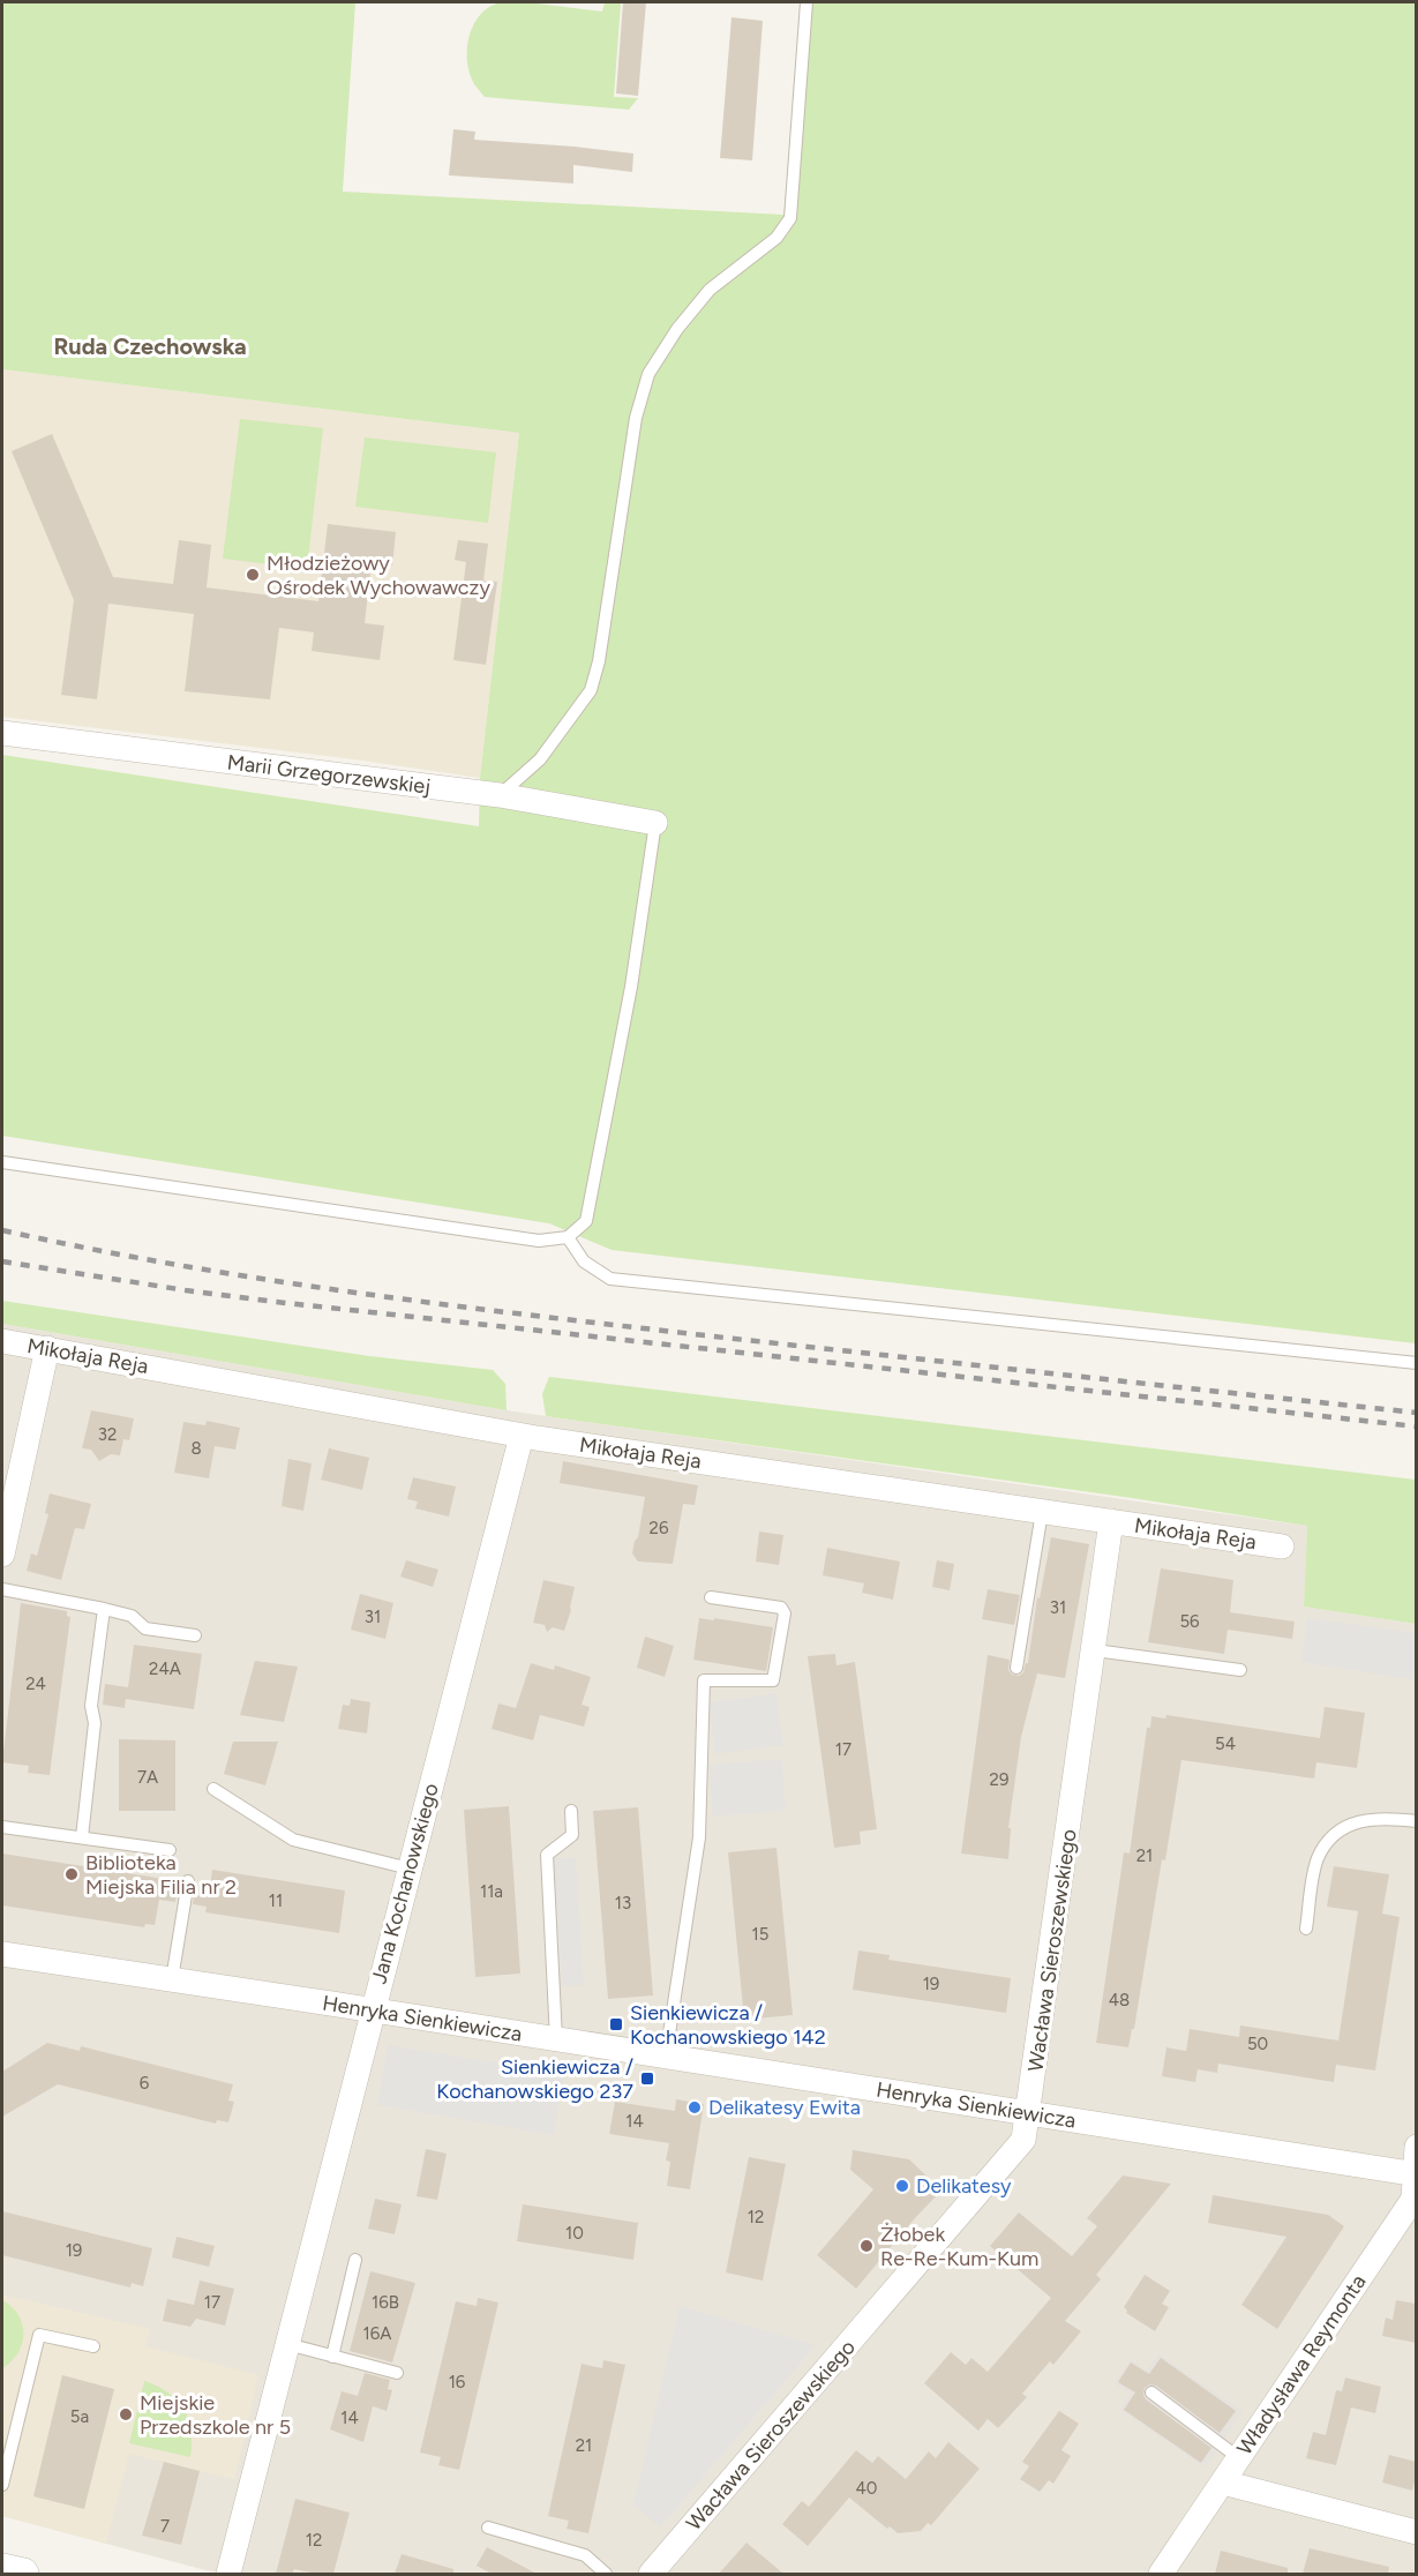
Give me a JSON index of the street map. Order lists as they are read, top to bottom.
{
  "streets": {
    "street": [
      "Marii Grzegorzewskiej",
      "Mikołaja Reja",
      "Jana Kochanowskiego",
      "Wacława Sieroszewskiego",
      "Henryka Sienkiewicza",
      "Władysława Reymonta"
    ]
  },
  "crossings": [
    ["Mikołaja Reja", "Jana Kochanowskiego"],
    ["Mikołaja Reja", "Wacława Sieroszewskiego"],
    ["Jana Kochanowskiego", "Henryka Sienkiewicza"],
    ["Wacława Sieroszewskiego", "Henryka Sienkiewicza"],
    ["Henryka Sienkiewicza", "Władysława Reymonta"]
  ],
  "districts": ["Ruda Czechowska"],
  "places": {
    "other": [
      "Młodzieżowy Ośrodek Wychowawczy",
      "Biblioteka Miejska Filia nr 2",
      "Delikatesy Ewita",
      "Delikatesy",
      "Żłobek Re-Re-Kum-Kum",
      "Miejskie Przedszkole nr 5"
    ],
    "transit": ["Sienkiewicza / Kochanowskiego 142", "Sienkiewicza / Kochanowskiego 237"]
  },
  "house_numbers": [
    "32",
    "8",
    "26",
    "31",
    "31",
    "56",
    "24A",
    "24",
    "54",
    "17",
    "7A",
    "29",
    "21",
    "11a",
    "11",
    "13",
    "15",
    "19",
    "48",
    "50",
    "6",
    "14",
    "12",
    "10",
    "19",
    "17",
    "16B",
    "16A",
    "16",
    "5a",
    "14",
    "21",
    "40",
    "7",
    "12"
  ]
}
